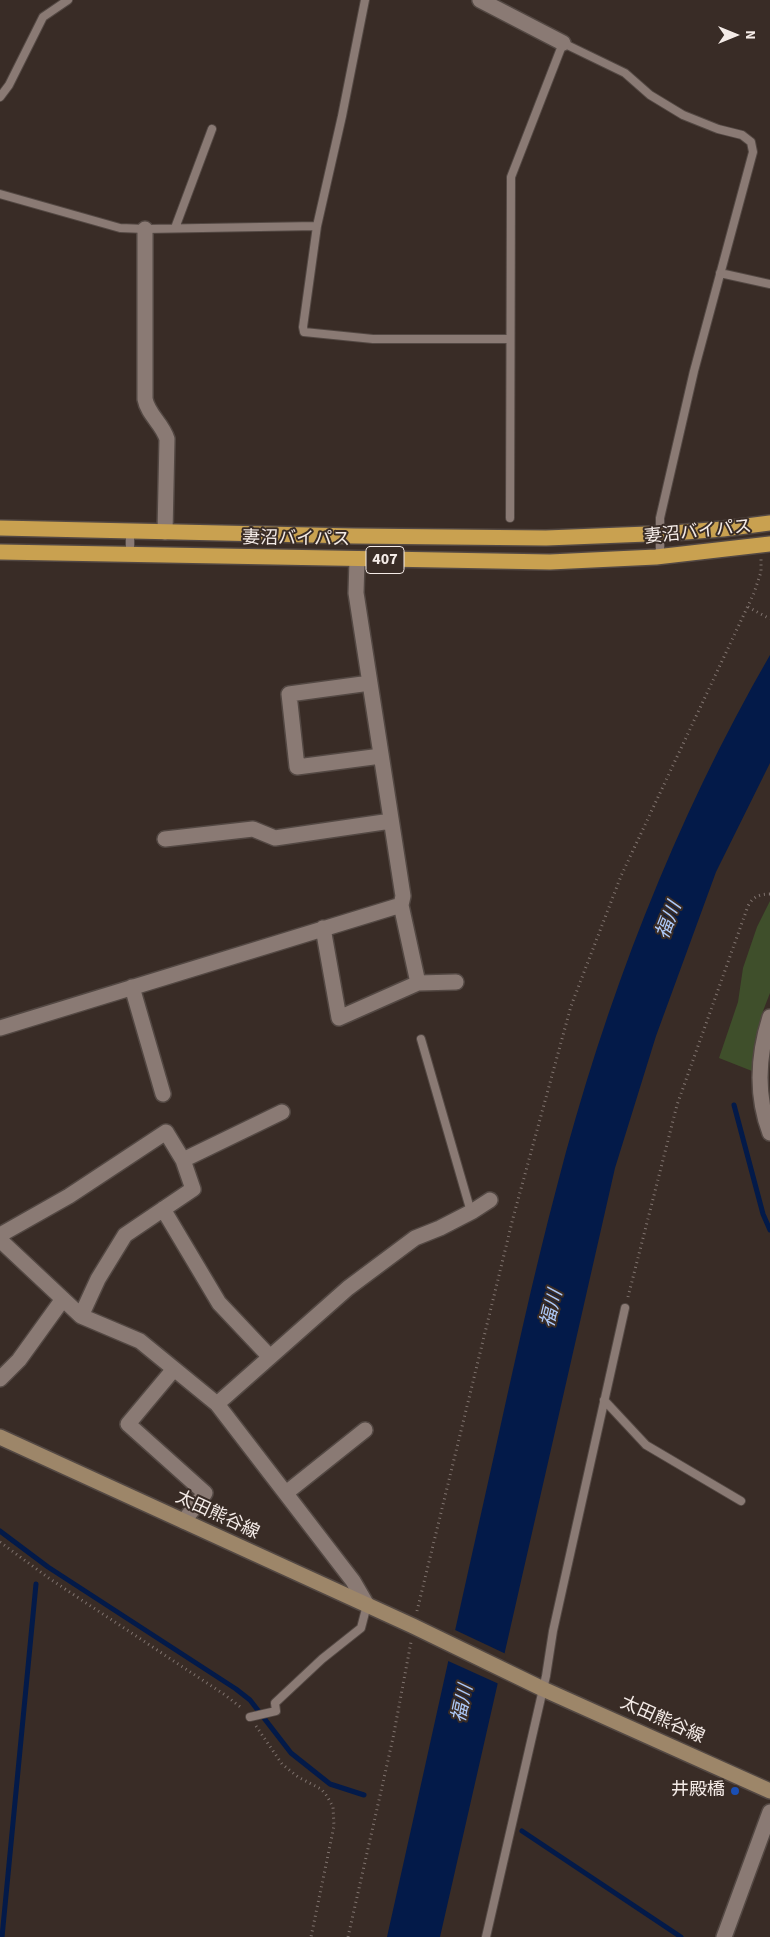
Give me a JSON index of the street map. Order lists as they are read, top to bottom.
{
  "streets": {
    "highway": ["妻沼バイパス", "407"],
    "main road": ["太田熊谷線"]
  },
  "water": ["福川"],
  "places": ["井殿橋"],
  "north": "right"
}
